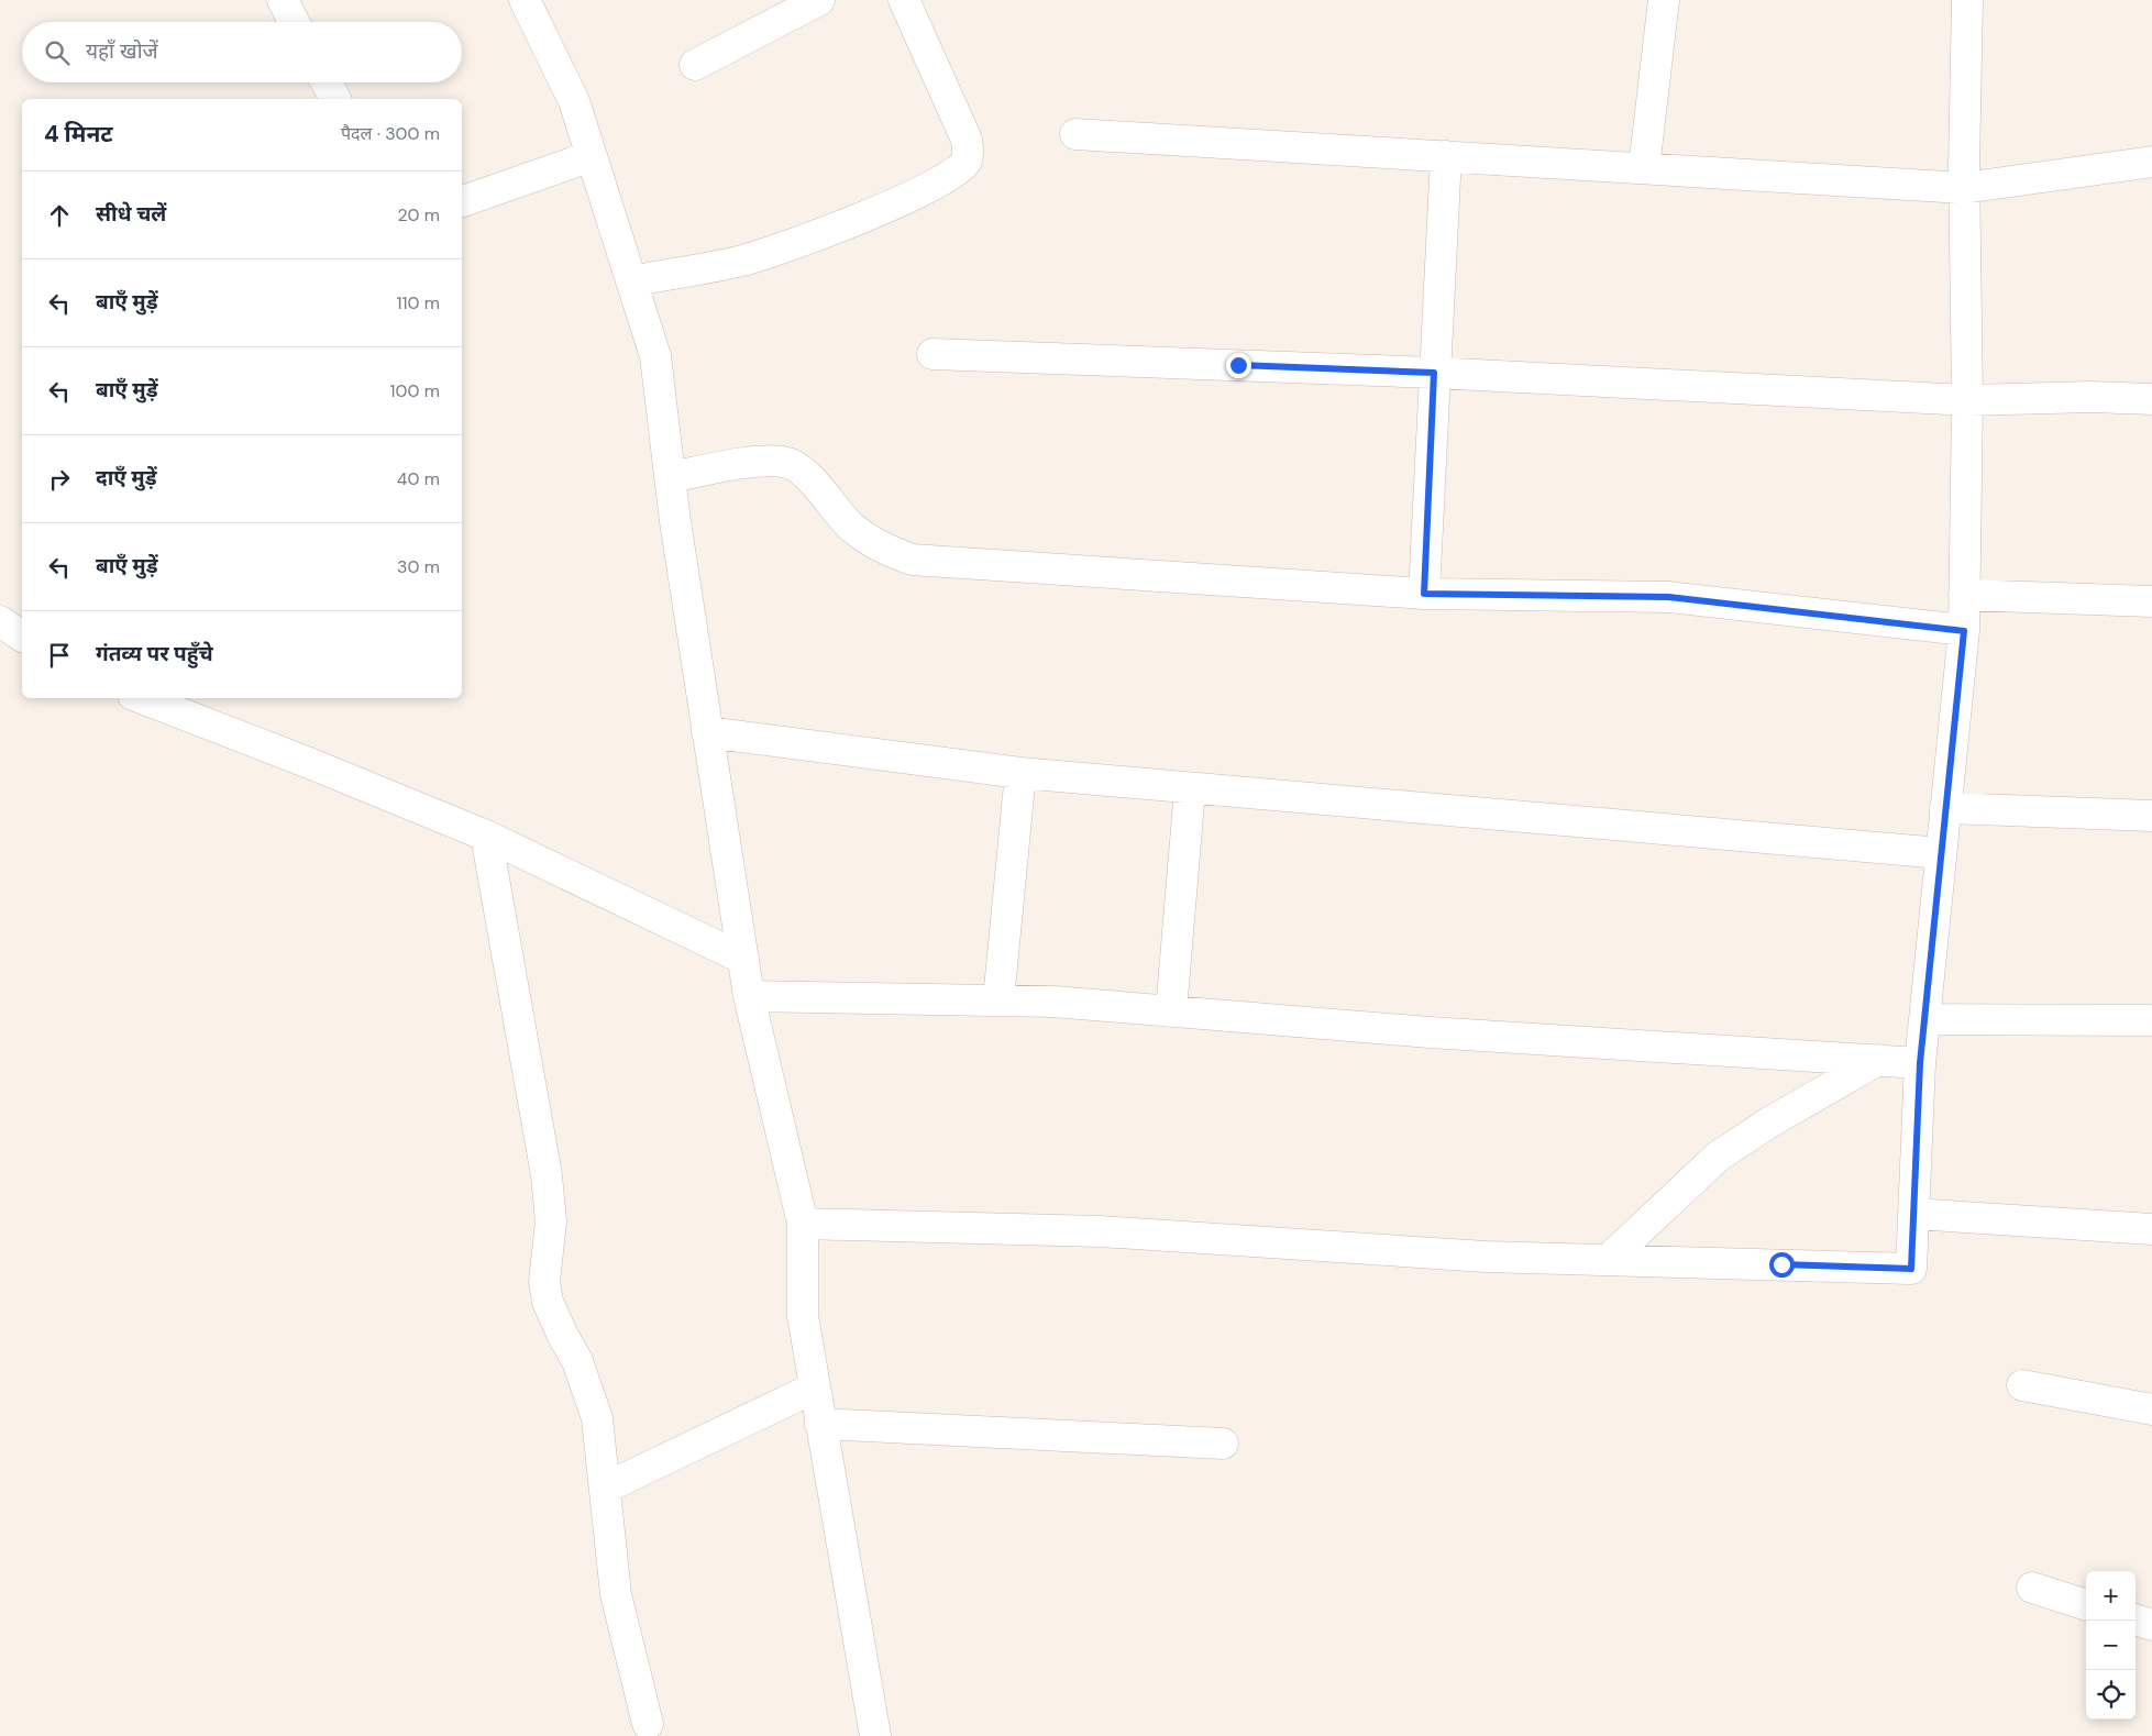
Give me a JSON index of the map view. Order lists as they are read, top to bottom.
{
  "page": {
    "search": "यहाँ खोजें",
    "heading": ["4 मिनट", "पैदल · 300 m"],
    "list": [
      ["सीधे चलें", "20 m"],
      ["बाएँ मुड़ें", "110 m"],
      ["बाएँ मुड़ें", "100 m"],
      ["दाएँ मुड़ें", "40 m"],
      ["बाएँ मुड़ें", "30 m"],
      "गंतव्य पर पहुँचे"
    ],
    "map_buttons": ["+", "−"]
  }
}
